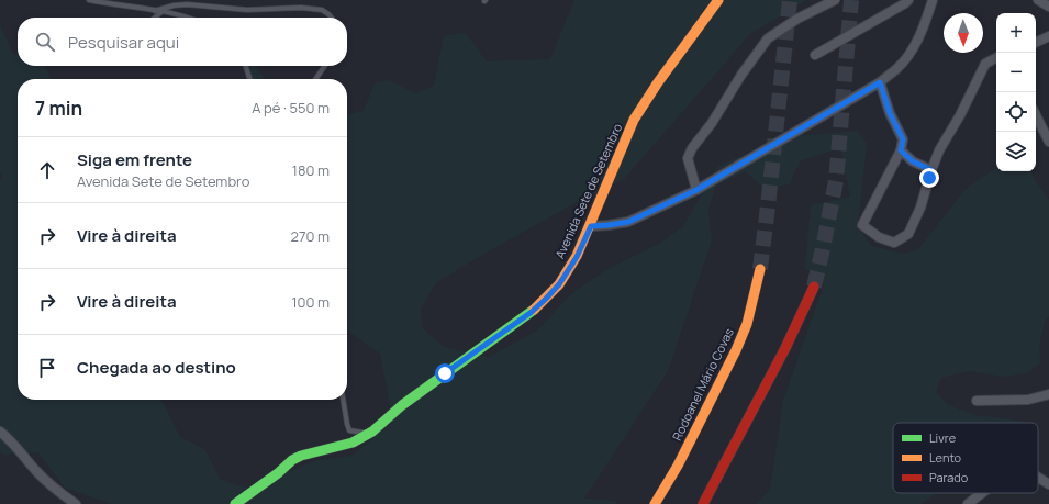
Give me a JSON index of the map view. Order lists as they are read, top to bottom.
{
  "streets": {
    "main road": ["Avenida Sete de Setembro", "Rodoanel Mário Covas"]
  },
  "legend": ["Livre", "Lento", "Parado"],
  "north": "bottom",
  "page": {
    "map_buttons": ["+", "−"],
    "search": "Pesquisar aqui",
    "heading": ["7 min", "A pé · 550 m"],
    "list": [
      ["Siga em frente", "Avenida Sete de Setembro", "180 m"],
      ["Vire à direita", "270 m"],
      ["Vire à direita", "100 m"],
      "Chegada ao destino"
    ]
  }
}
